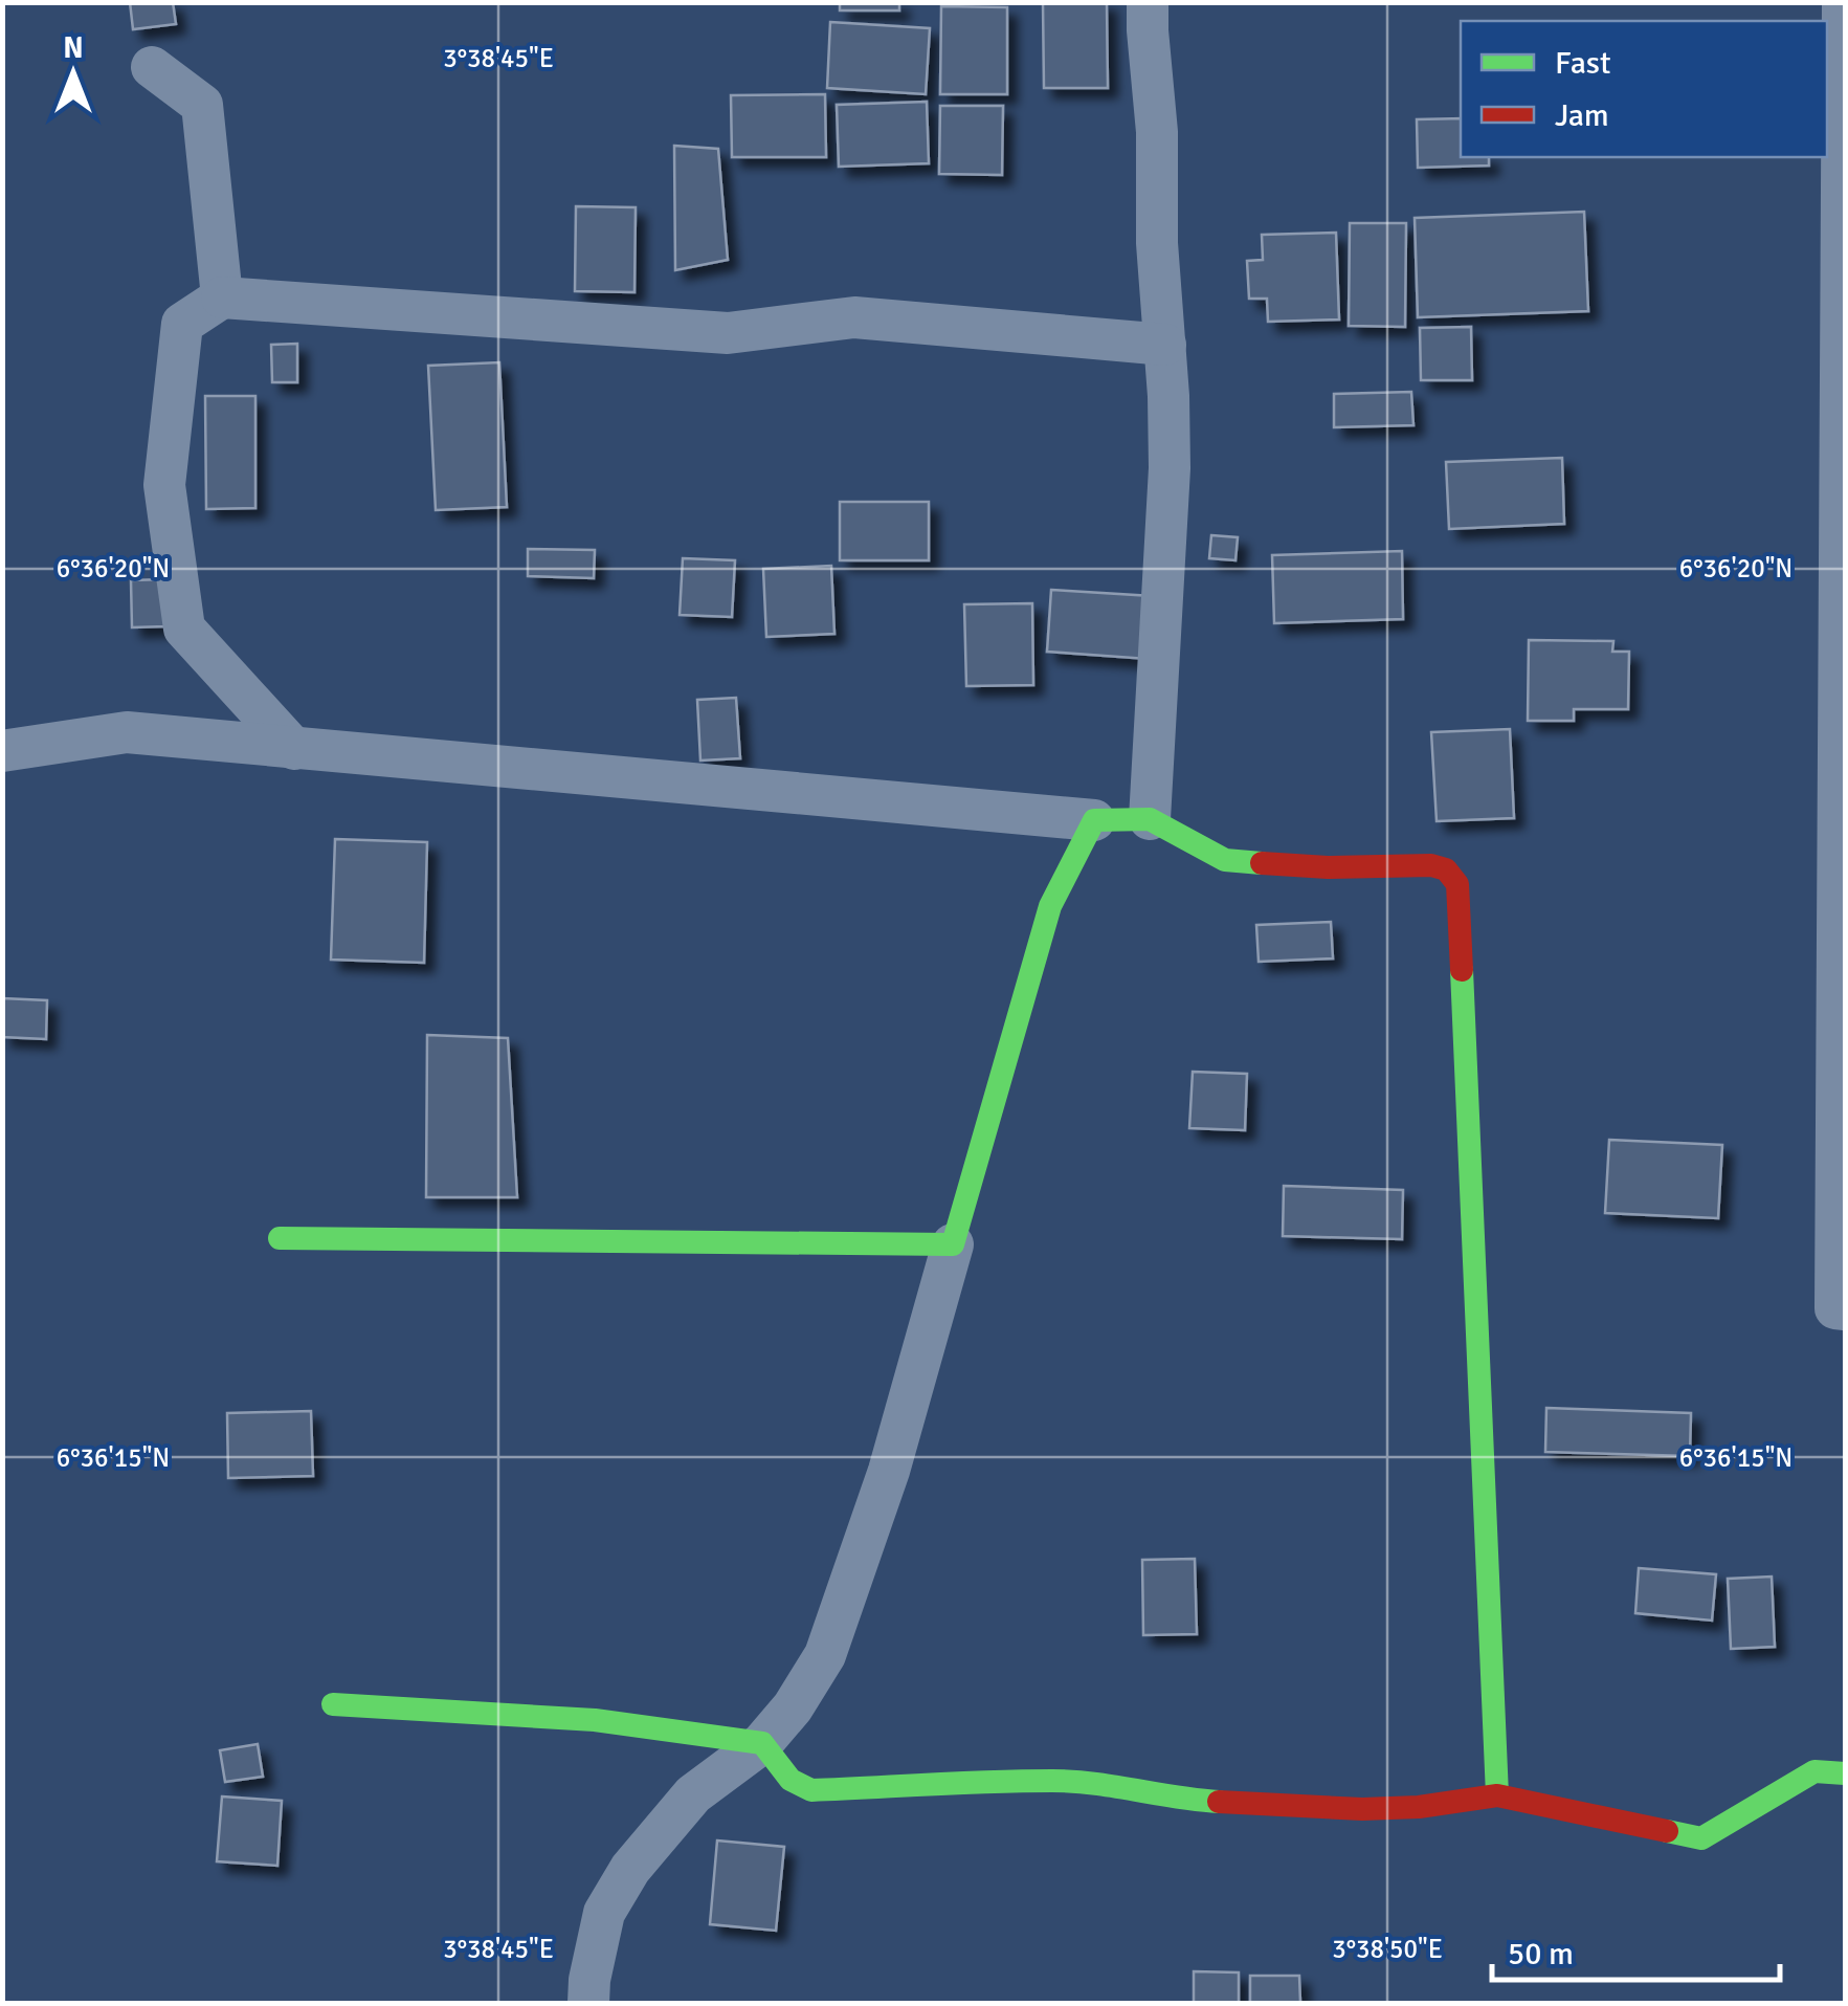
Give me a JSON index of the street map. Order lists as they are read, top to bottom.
{
  "legend": ["Fast", "Jam"],
  "scale_bar": "50 m",
  "north": "top",
  "coordinates": [
    "3°38'45\"E",
    "6°36'20\"N",
    "6°36'15\"N",
    "3°38'50\"E"
  ]
}
